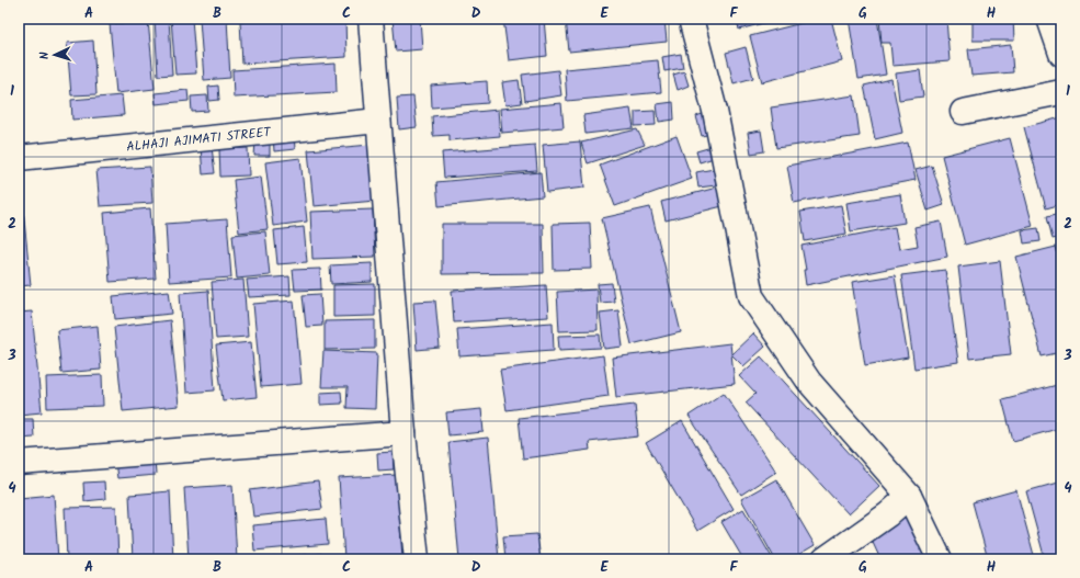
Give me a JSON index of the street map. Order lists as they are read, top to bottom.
{
  "streets": {
    "street": ["ALHAJI AJIMATI STREET"]
  },
  "north": "left",
  "grid": {
    "columns": [
      "A",
      "B",
      "C",
      "D",
      "E",
      "F",
      "G",
      "H"
    ],
    "rows": [
      "1",
      "2",
      "3",
      "4"
    ]
  }
}
